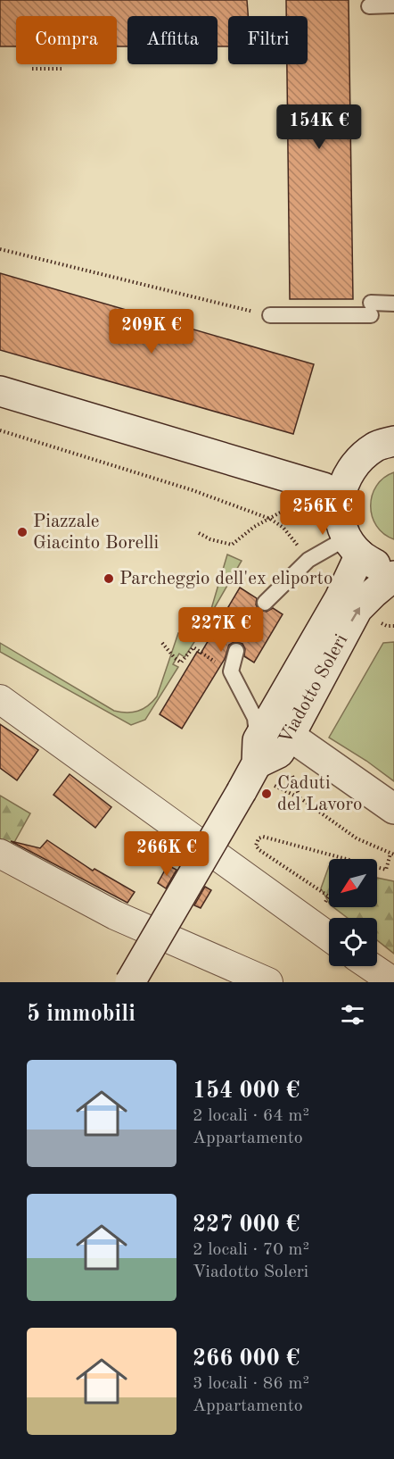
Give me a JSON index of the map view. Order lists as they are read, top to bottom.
{
  "streets": {
    "main road": ["Viadotto Soleri"]
  },
  "places": ["Piazzale Giacinto Borelli", "Parcheggio dell'ex eliporto", "Caduti del Lavoro"],
  "north": "bottom left",
  "page": {
    "chip": ["Compra", "Affitta", "Filtri"],
    "price": [
      "154K €",
      "209K €",
      "256K €",
      "227K €",
      "266K €"
    ],
    "heading": "5 immobili",
    "list": [
      {
        "name": "154 000 €",
        "note": "2 locali · 64 m² · Appartamento"
      },
      {
        "name": "227 000 €",
        "note": "2 locali · 70 m² · Viadotto Soleri"
      },
      {
        "name": "266 000 €",
        "note": "3 locali · 86 m² · Appartamento"
      }
    ]
  }
}
